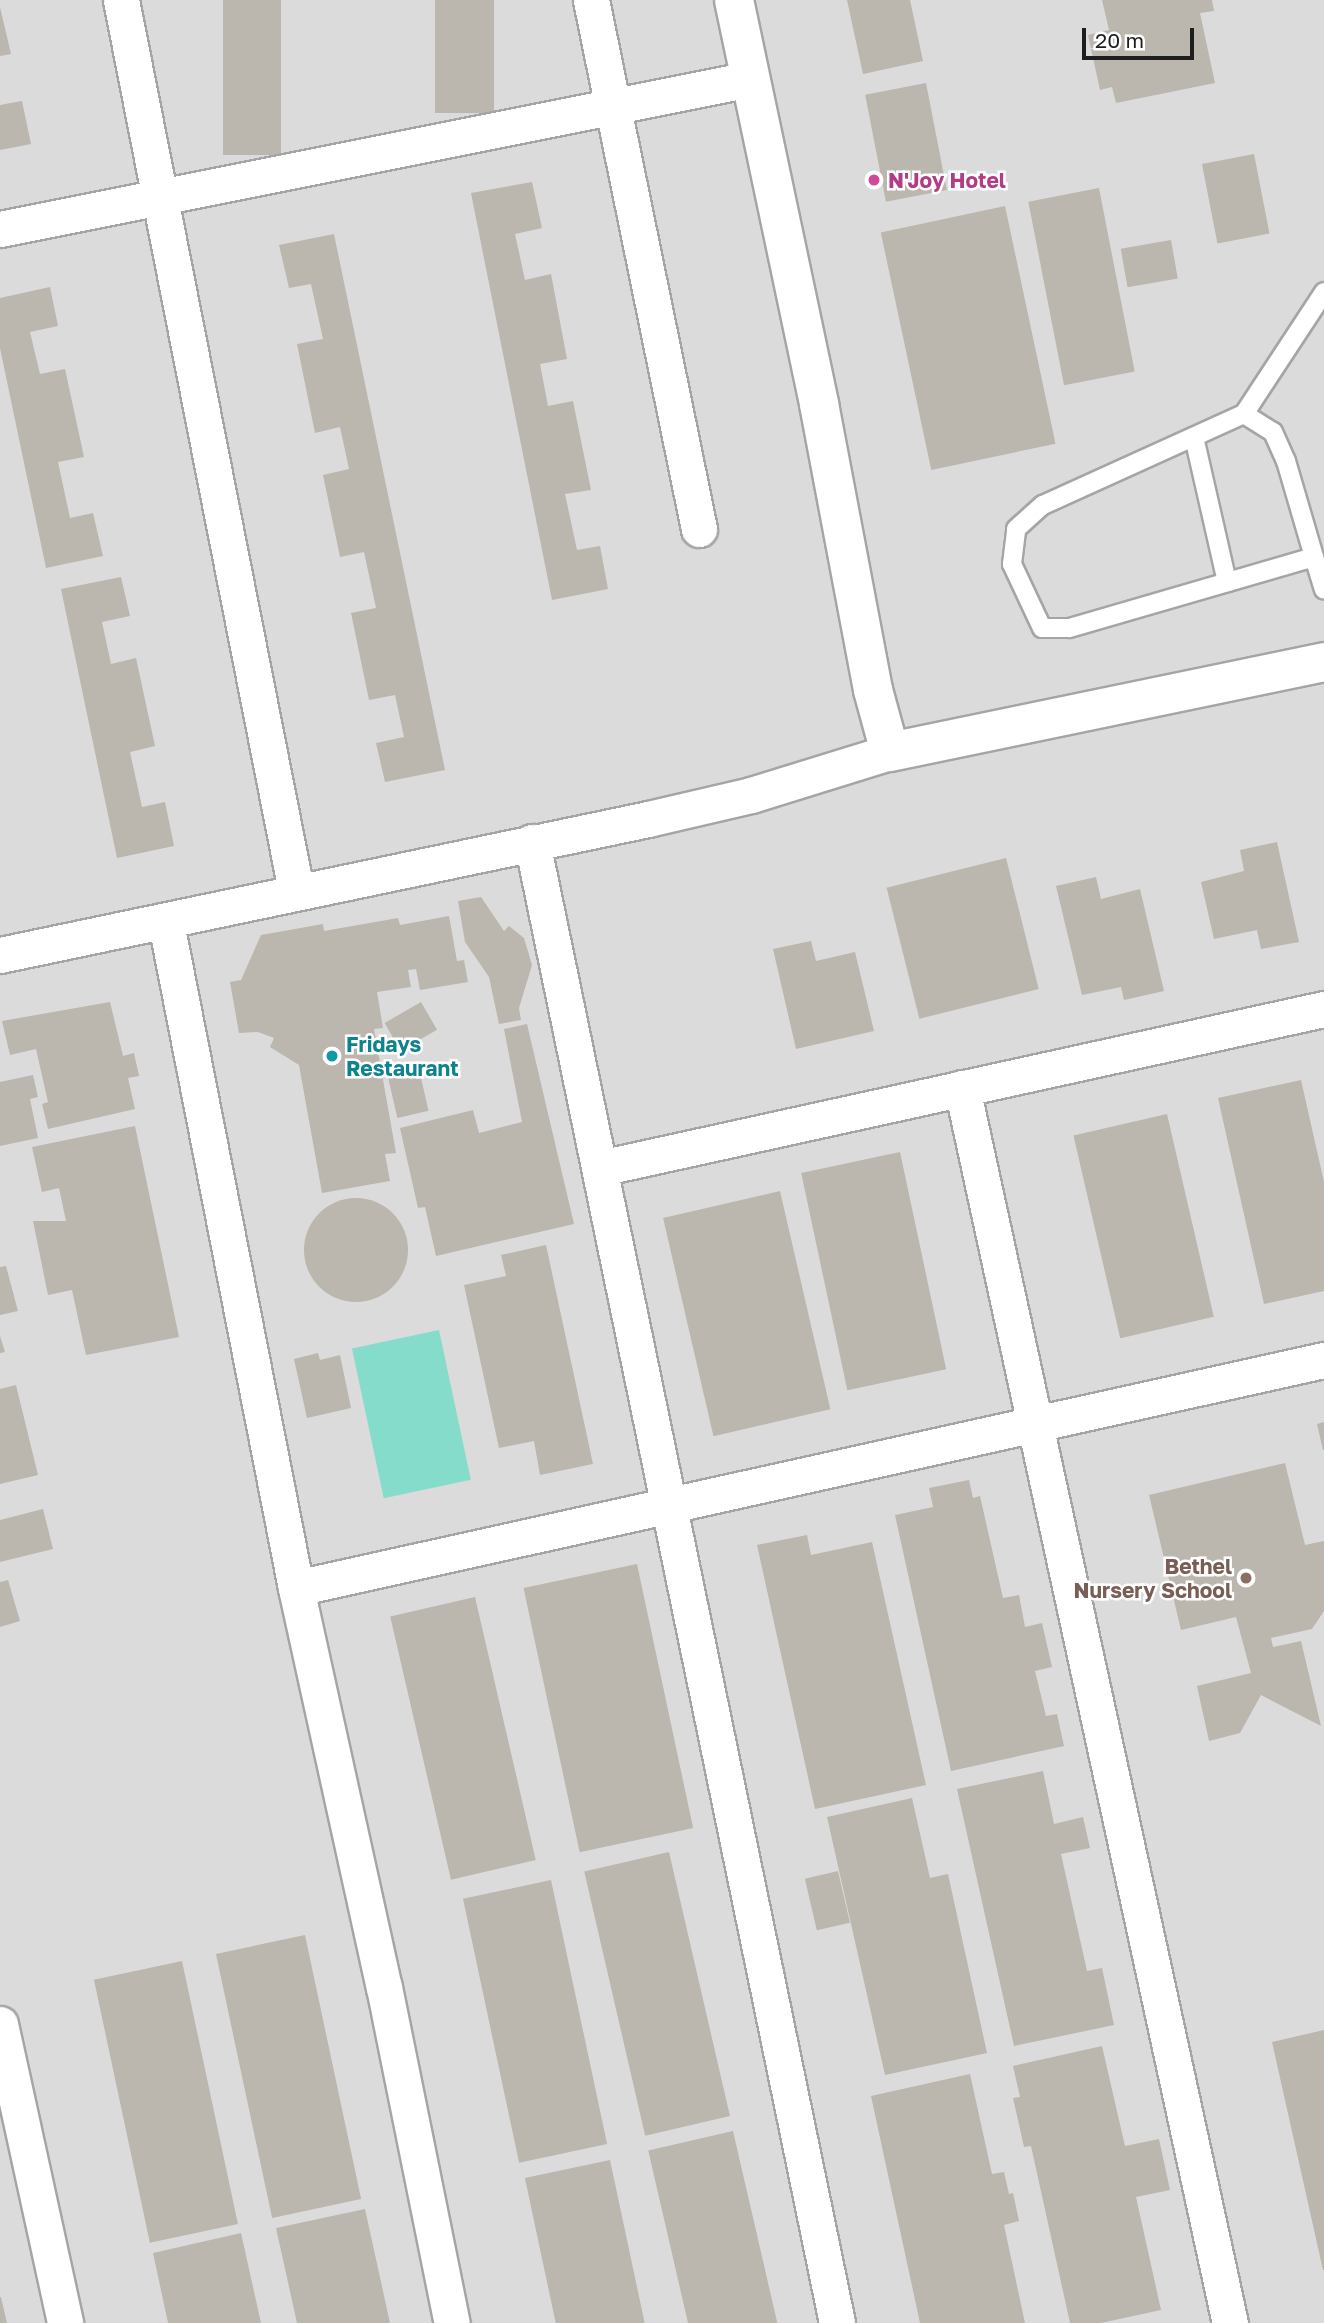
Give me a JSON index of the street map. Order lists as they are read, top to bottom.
{
  "places": ["N'Joy Hotel", "Fridays Restaurant", "Bethel Nursery School"],
  "scale_bar": "20 m"
}
